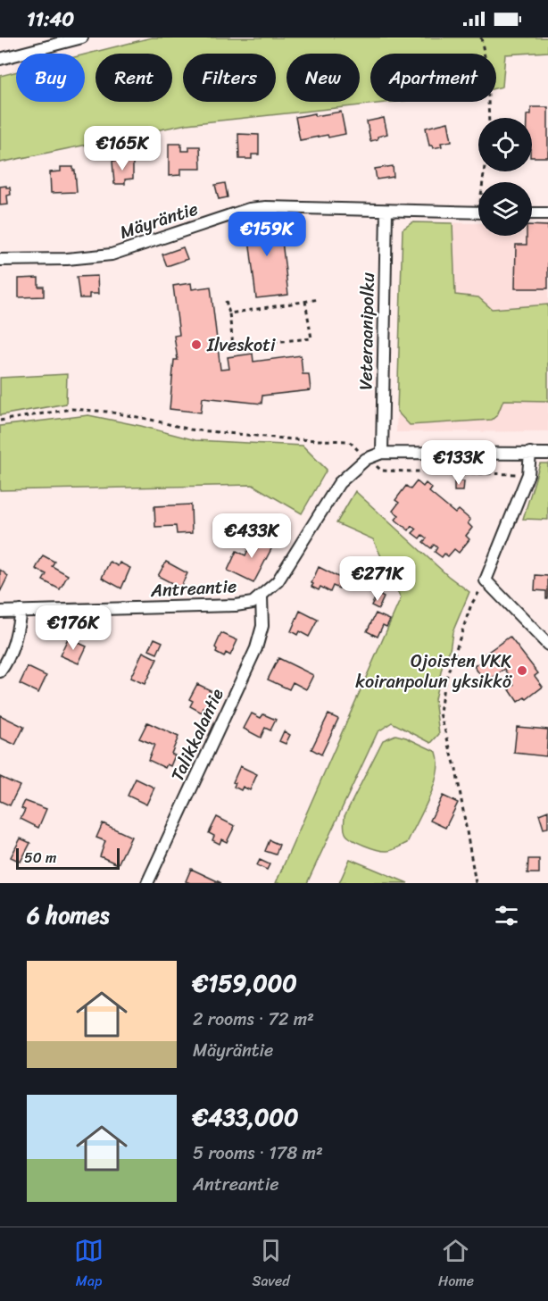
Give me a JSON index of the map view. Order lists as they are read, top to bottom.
{
  "streets": {
    "street": [
      "Mäyräntie",
      "Veteraanipolku",
      "Antreantie",
      "Talikkalantie"
    ]
  },
  "crossings": [
    ["Mäyräntie", "Veteraanipolku"],
    ["Veteraanipolku", "Antreantie"],
    ["Antreantie", "Talikkalantie"]
  ],
  "places": ["Ilveskoti", "Ojoisten VKK koiranpolun yksikkö"],
  "scale_bar": "50 m",
  "page": {
    "status": "11:40",
    "chip": [
      "Buy",
      "Rent",
      "Filters",
      "New",
      "Apartment"
    ],
    "price": [
      "€165K",
      "€159K",
      "€133K",
      "€433K",
      "€271K",
      "€176K"
    ],
    "scale": "50 m",
    "heading": "6 homes",
    "list": [
      {
        "name": "€159,000",
        "note": "2 rooms · 72 m² · Mäyräntie"
      },
      {
        "name": "€433,000",
        "note": "5 rooms · 178 m² · Antreantie"
      }
    ],
    "tabs": ["Map", "Saved", "Home"]
  }
}
